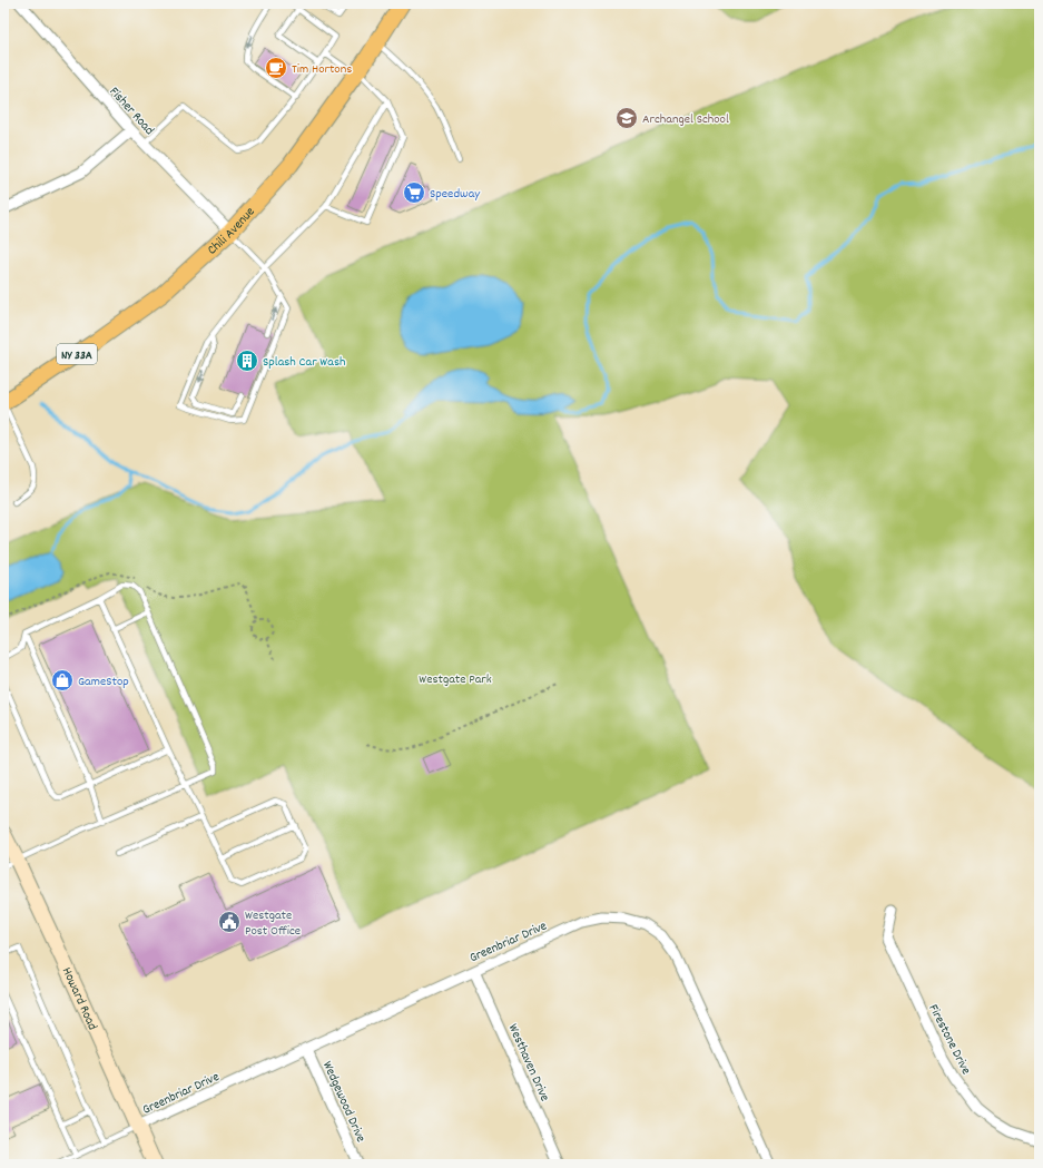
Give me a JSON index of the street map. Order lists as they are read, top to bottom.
{
  "streets": {
    "main road": ["Chili Avenue", "NY 33A", "Howard Road"],
    "street": [
      "Fisher Road",
      "Greenbriar Drive",
      "Firestone Drive",
      "Westhaven Drive",
      "Wedgewood Drive"
    ]
  },
  "crossings": [
    ["Fisher Road", "Chili Avenue"],
    ["Greenbriar Drive", "Howard Road"],
    ["Greenbriar Drive", "Westhaven Drive"],
    ["Greenbriar Drive", "Wedgewood Drive"]
  ],
  "parks": ["Westgate Park"],
  "places": {
    "cafe": ["Tim Hortons"],
    "school or university": ["Archangel School"],
    "supermarket": ["Speedway"],
    "building": ["Splash Car Wash"],
    "shop": ["GameStop"],
    "public building": ["Westgate Post Office"]
  }
}
